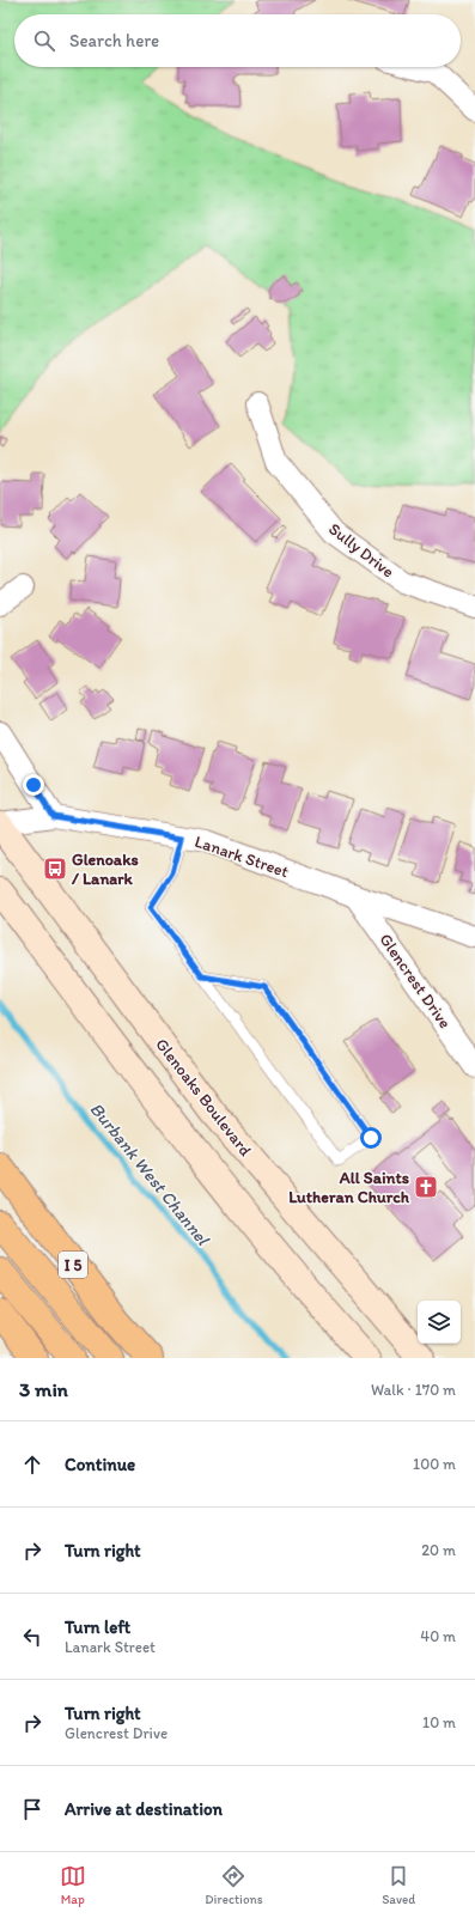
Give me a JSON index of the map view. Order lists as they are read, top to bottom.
{
  "streets": {
    "highway": ["I 5"],
    "main road": ["Glenoaks Boulevard"],
    "street": ["Sully Drive", "Lanark Street", "Glencrest Drive"]
  },
  "crossings": [
    ["Lanark Street", "Glencrest Drive"],
    ["Lanark Street", "Glenoaks Boulevard"]
  ],
  "water": ["Burbank West Channel"],
  "places": {
    "bus stop": ["Glenoaks / Lanark"],
    "church": ["All Saints Lutheran Church"]
  },
  "page": {
    "search": "Search here",
    "heading": ["3 min", "Walk · 170 m"],
    "list": [
      ["Continue", "100 m"],
      ["Turn right", "20 m"],
      ["Turn left", "Lanark Street", "40 m"],
      ["Turn right", "Glencrest Drive", "10 m"],
      "Arrive at destination"
    ],
    "nav": ["Map", "Directions", "Saved"]
  }
}
